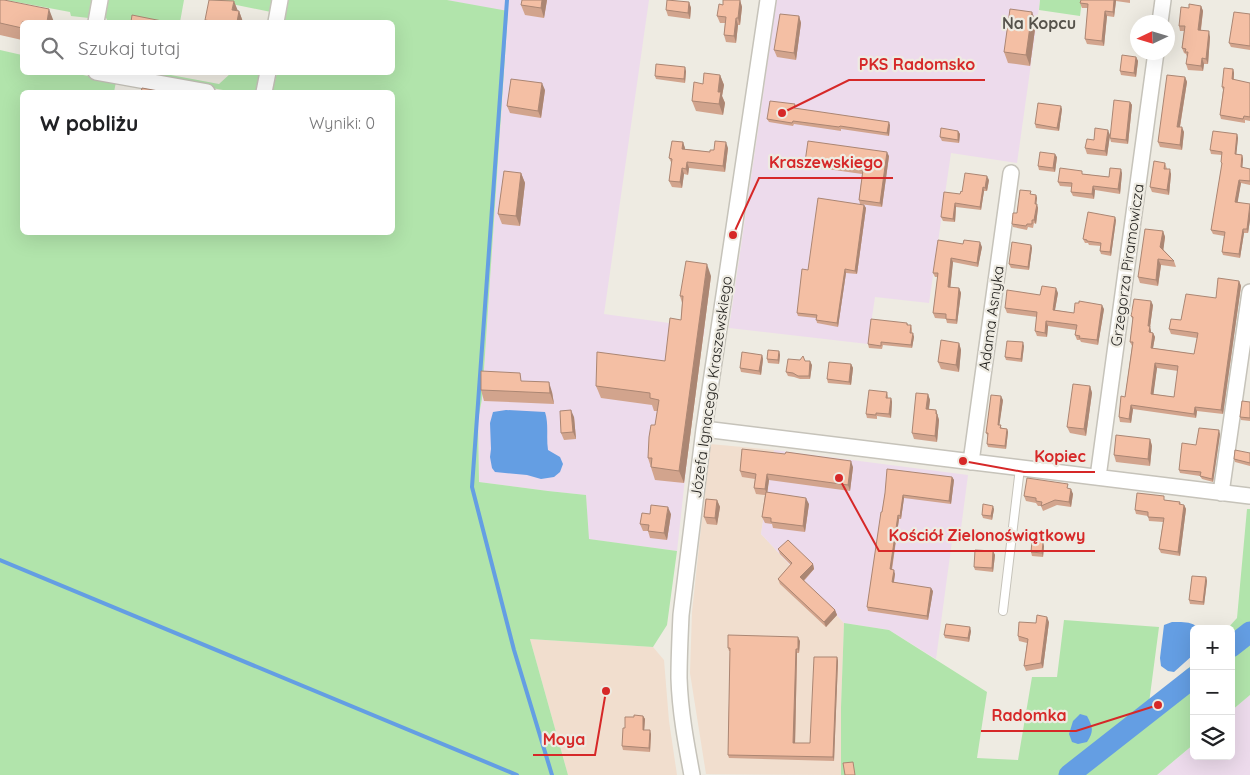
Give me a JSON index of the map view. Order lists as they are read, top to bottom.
{
  "streets": {
    "street": ["Grzegorza Piramowicza", "Adama Asnyka", "Józefa Ignacego Kraszewskiego"]
  },
  "districts": ["Na Kopcu"],
  "places": [
    "PKS Radomsko",
    "Kraszewskiego",
    "Kopiec",
    "Kościół Zielonoświątkowy",
    "Moya",
    "Radomka"
  ],
  "north": "left",
  "page": {
    "search": "Szukaj tutaj",
    "heading": ["W pobliżu", "Wyniki: 0"],
    "map_buttons": ["+", "−"]
  }
}
